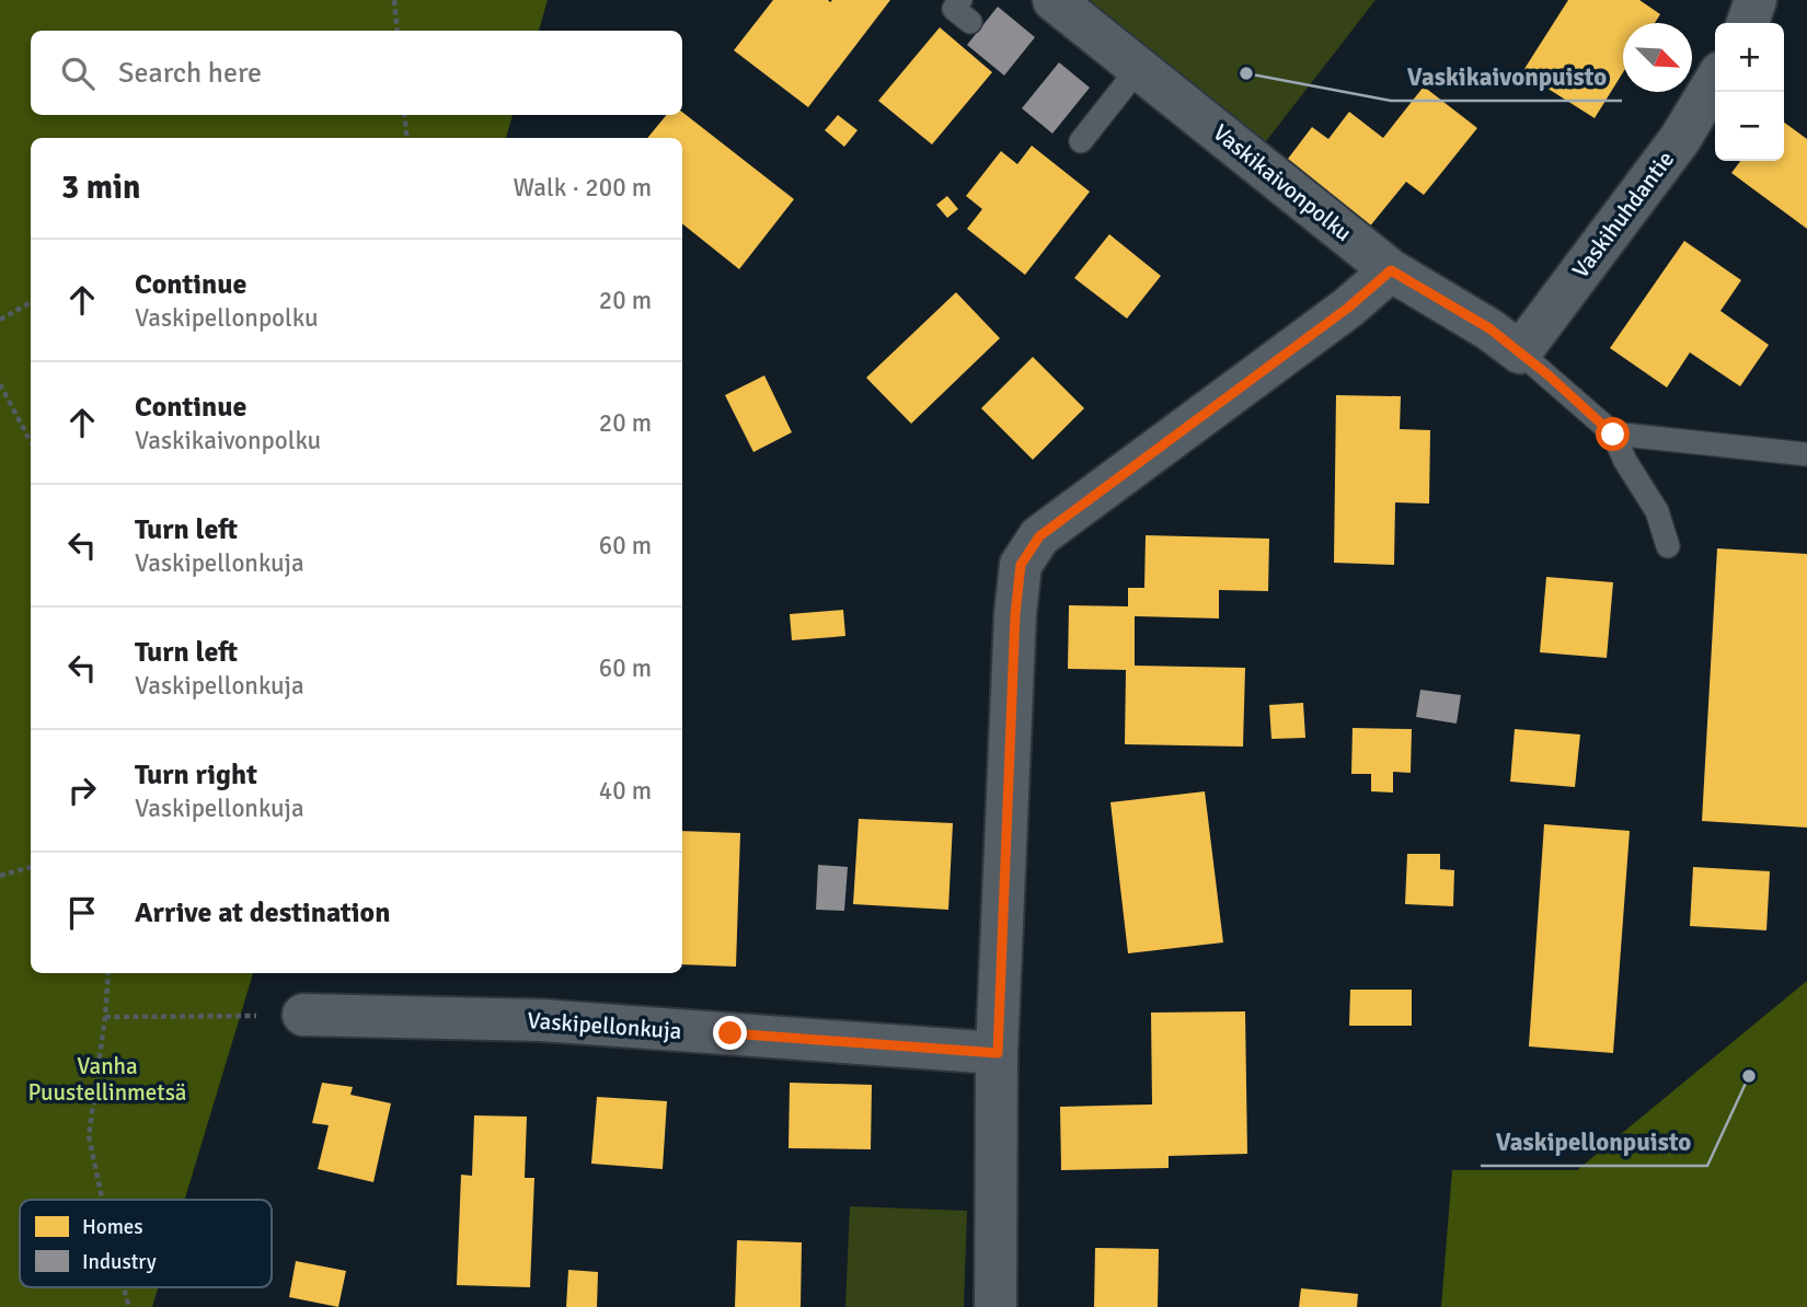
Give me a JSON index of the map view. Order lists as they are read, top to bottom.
{
  "streets": {
    "street": ["Vaskikaivonpolku", "Vaskihuhdantie", "Vaskipellonkuja"]
  },
  "crossings": [
    ["Vaskikaivonpolku", "Vaskihuhdantie"]
  ],
  "parks": ["Vanha Puustellinmetsä"],
  "places": ["Vaskikaivonpuisto", "Vaskipellonpuisto"],
  "legend": ["Homes", "Industry"],
  "north": "bottom right",
  "page": {
    "map_buttons": ["+", "−"],
    "search": "Search here",
    "heading": ["3 min", "Walk · 200 m"],
    "list": [
      ["Continue", "Vaskipellonpolku", "20 m"],
      ["Continue", "Vaskikaivonpolku", "20 m"],
      ["Turn left", "Vaskipellonkuja", "60 m"],
      ["Turn left", "Vaskipellonkuja", "60 m"],
      ["Turn right", "Vaskipellonkuja", "40 m"],
      "Arrive at destination"
    ]
  }
}
